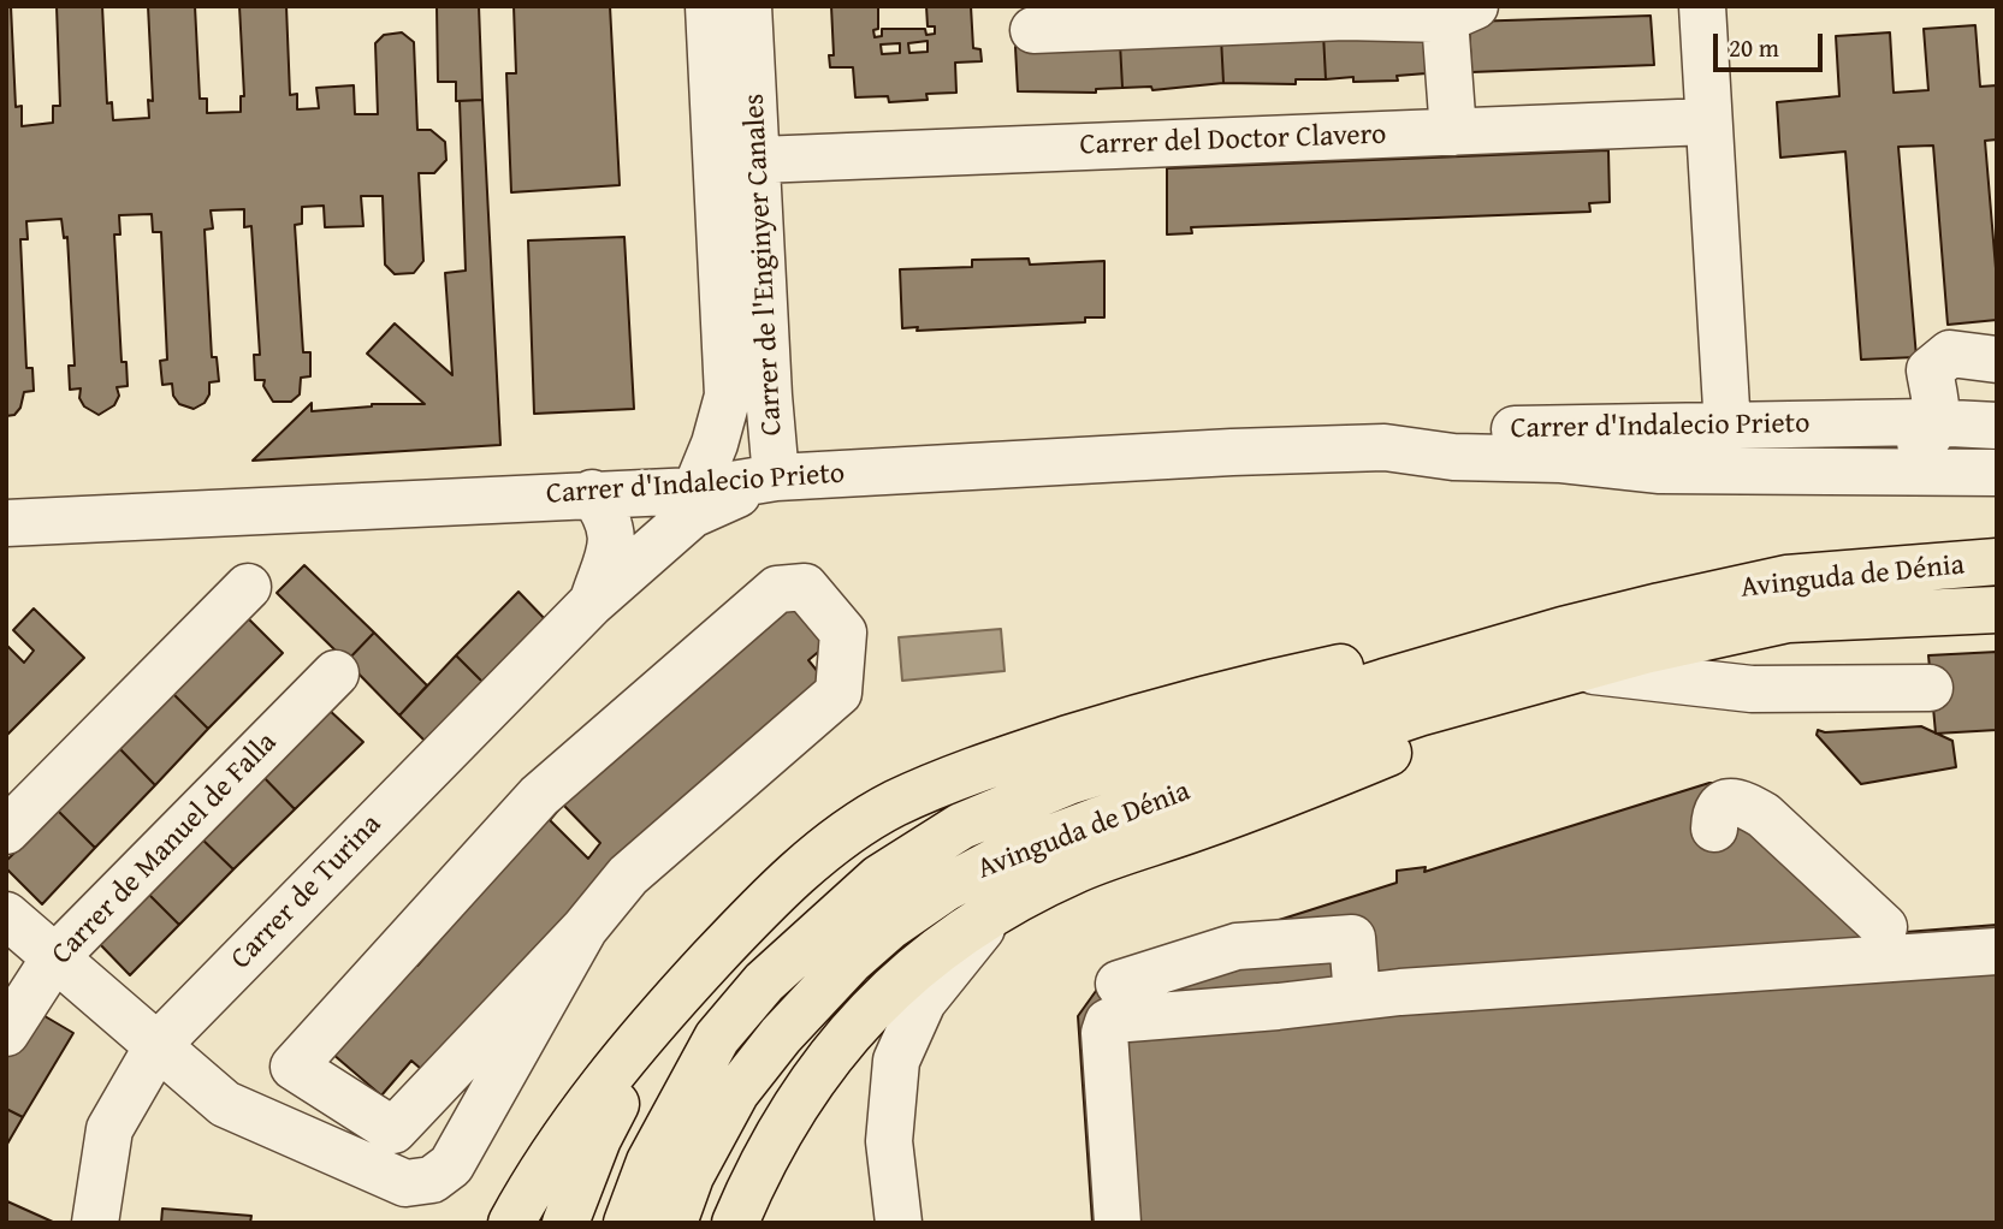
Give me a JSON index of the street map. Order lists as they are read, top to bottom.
{
  "streets": {
    "main road": ["Avinguda de Dénia"],
    "street": [
      "Carrer del Doctor Clavero",
      "Carrer de l'Enginyer Canales",
      "Carrer d'Indalecio Prieto",
      "Carrer de Manuel de Falla",
      "Carrer de Turina"
    ]
  },
  "crossings": [
    ["Carrer del Doctor Clavero", "Carrer de l'Enginyer Canales"],
    ["Carrer de l'Enginyer Canales", "Carrer d'Indalecio Prieto"],
    ["Carrer de l'Enginyer Canales", "Carrer de Turina"],
    ["Carrer d'Indalecio Prieto", "Carrer de Turina"]
  ],
  "scale_bar": "20 m"
}
